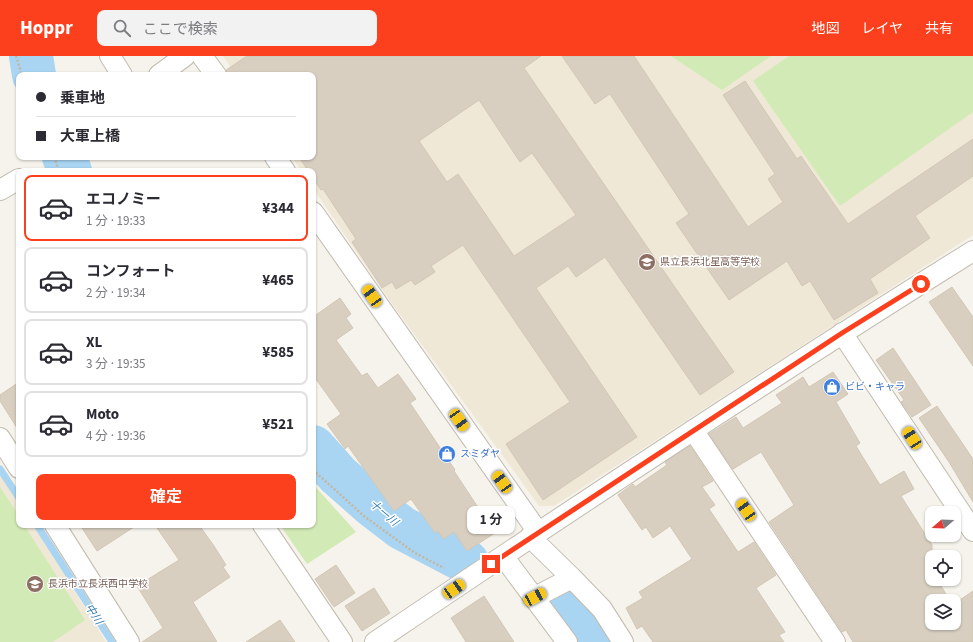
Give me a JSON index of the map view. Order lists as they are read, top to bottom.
{
  "water": ["十一川", "中川"],
  "places": {
    "school or university": ["県立長浜北星高等学校", "長浜市立長浜西中学校"],
    "shop": ["ビビ・キャラ", "スミダヤ"]
  },
  "north": "left",
  "page": {
    "header": "Hoppr",
    "search": "ここで検索",
    "nav": ["地図", "レイヤ", "共有"],
    "banner": ["乗車地", "大軍上橋"],
    "list": [
      {
        "name": "エコノミー",
        "note": "1 分 · 19:33",
        "value": "¥344"
      },
      {
        "name": "コンフォート",
        "note": "2 分 · 19:34",
        "value": "¥465"
      },
      {
        "name": "XL",
        "note": "3 分 · 19:35",
        "value": "¥585"
      },
      {
        "name": "Moto",
        "note": "4 分 · 19:36",
        "value": "¥521"
      }
    ],
    "buttons": "確定",
    "bubble": "1 分"
  }
}
